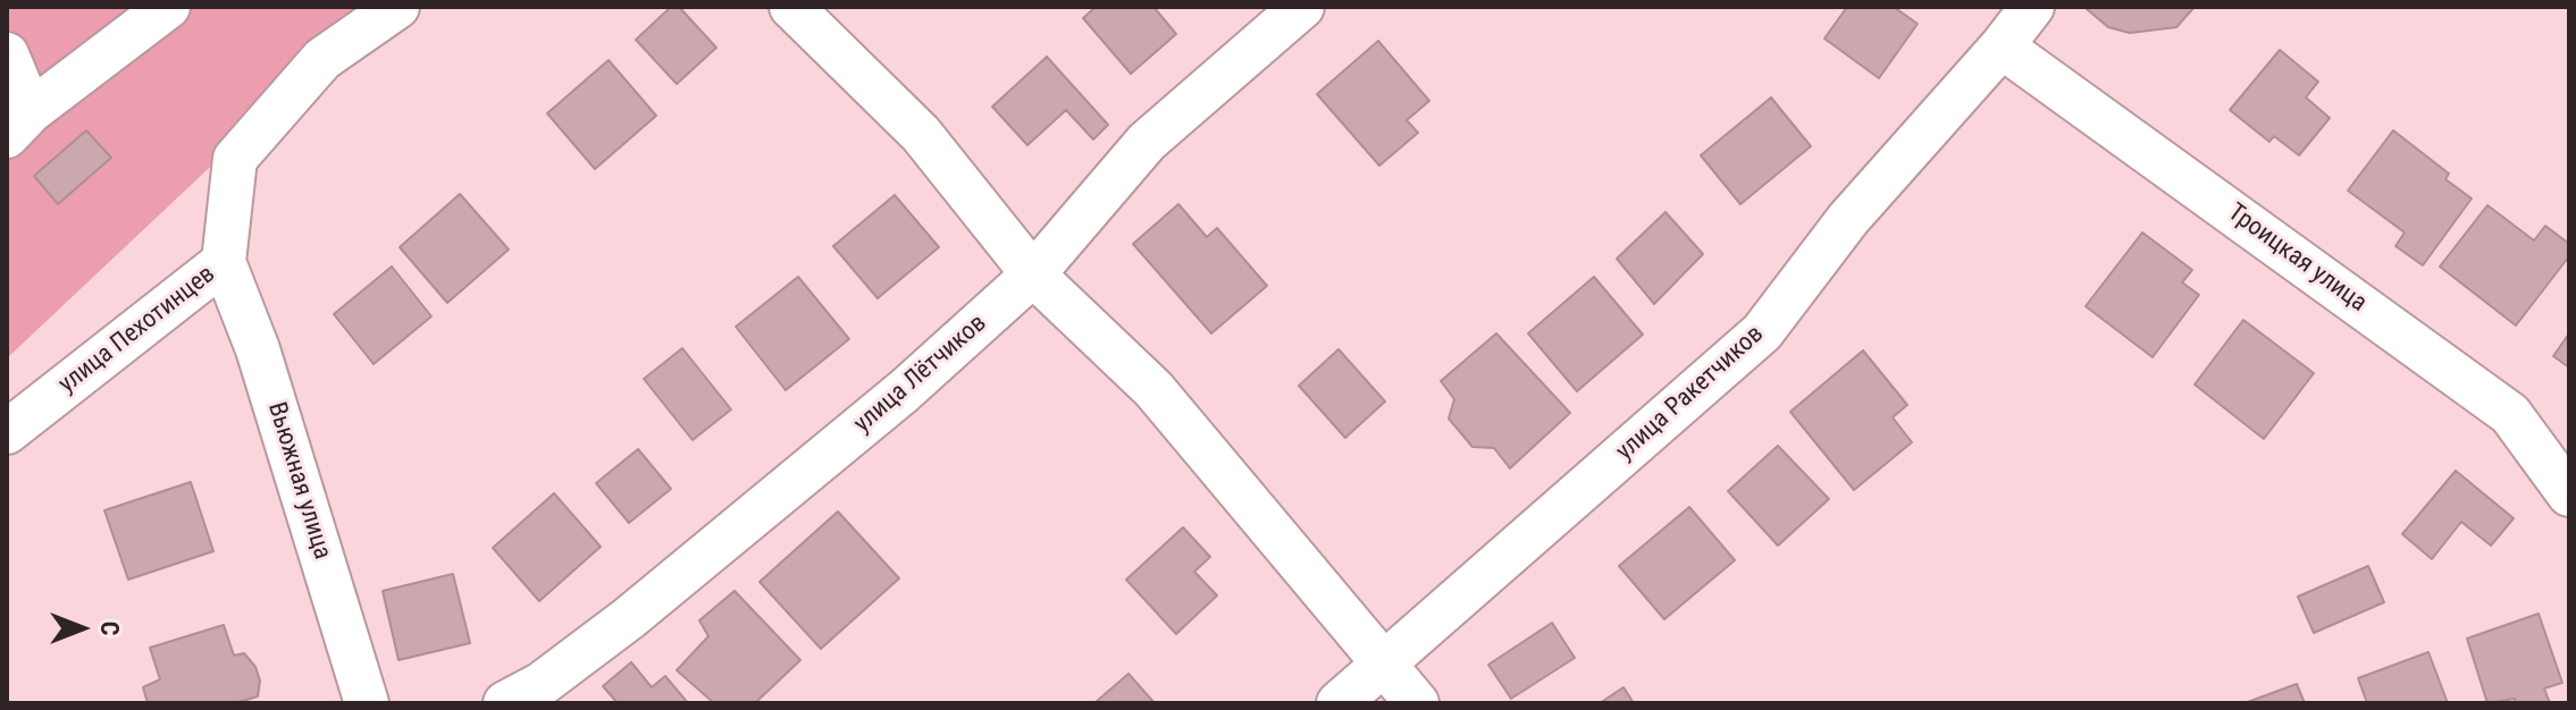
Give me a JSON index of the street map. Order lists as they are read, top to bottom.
{
  "streets": {
    "street": [
      "Троицкая улица",
      "улица Пехотинцев",
      "улица Лётчиков",
      "улица Ракетчиков",
      "Вьюжная улица"
    ]
  },
  "crossings": [
    ["Троицкая улица", "улица Ракетчиков"],
    ["улица Пехотинцев", "Вьюжная улица"]
  ],
  "north": "right"
}
